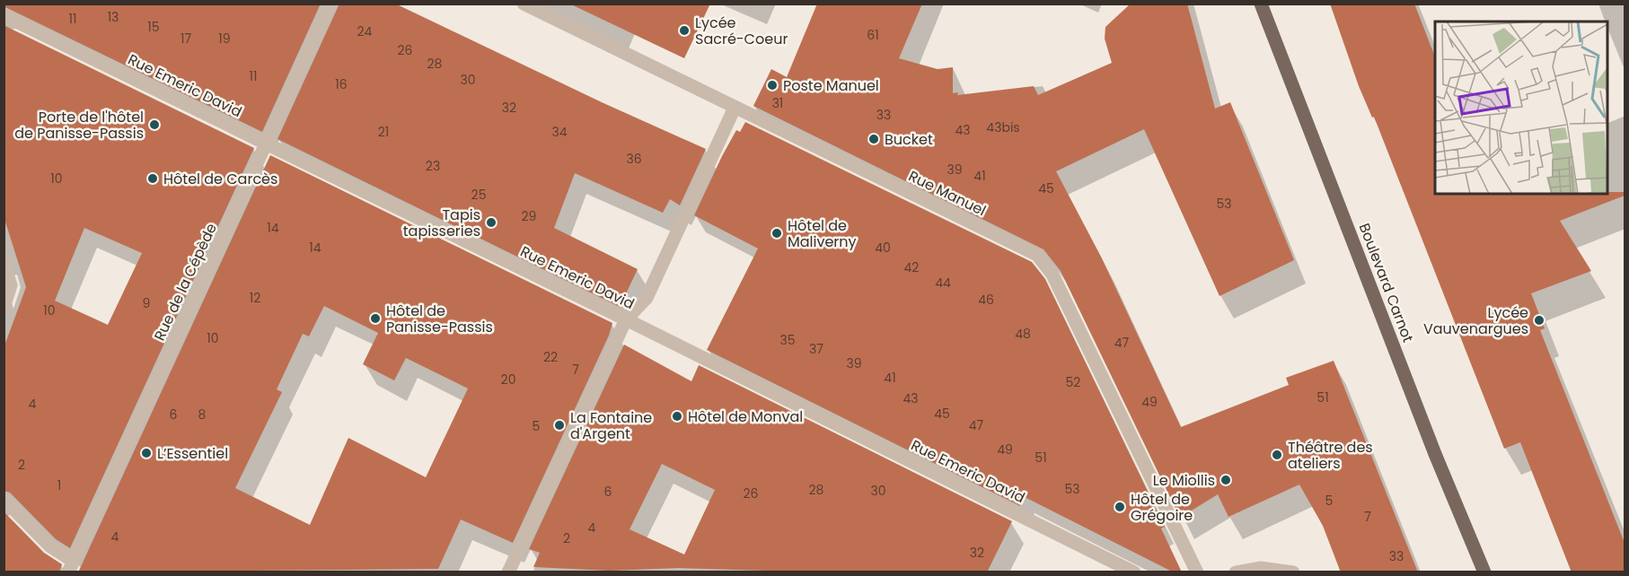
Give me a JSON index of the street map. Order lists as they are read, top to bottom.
{
  "streets": {
    "main road": ["Boulevard Carnot"],
    "street": ["Rue Emeric David", "Rue Manuel", "Rue de la Cépède"]
  },
  "crossings": [
    ["Rue Emeric David", "Rue de la Cépède"]
  ],
  "places": [
    "Lycée Sacré-Coeur",
    "Poste Manuel",
    "Porte de l'hôtel de Panisse-Passis",
    "Bucket",
    "Hôtel de Carcès",
    "Tapis tapisseries",
    "Hôtel de Maliverny",
    "Hôtel de Panisse-Passis",
    "Lycée Vauvenargues",
    "Hôtel de Monval",
    "La Fontaine d'Argent",
    "L’Essentiel",
    "Théâtre des ateliers",
    "Le Miollis",
    "Hôtel de Grégoire"
  ],
  "house_numbers": [
    "13",
    "11",
    "15",
    "24",
    "61",
    "17",
    "19",
    "26",
    "28",
    "11",
    "30",
    "16",
    "31",
    "32",
    "33",
    "43bis",
    "43",
    "21",
    "34",
    "36",
    "23",
    "39",
    "41",
    "10",
    "45",
    "25",
    "53",
    "29",
    "14",
    "14",
    "40",
    "42",
    "44",
    "12",
    "46",
    "9",
    "10",
    "48",
    "10",
    "35",
    "47",
    "37",
    "22",
    "39",
    "7",
    "41",
    "20",
    "52",
    "51",
    "43",
    "49",
    "4",
    "45",
    "6",
    "8",
    "47",
    "5",
    "49",
    "51",
    "2",
    "1",
    "53",
    "28",
    "30",
    "6",
    "26",
    "5",
    "7",
    "4",
    "4",
    "2",
    "32",
    "33"
  ]
}
